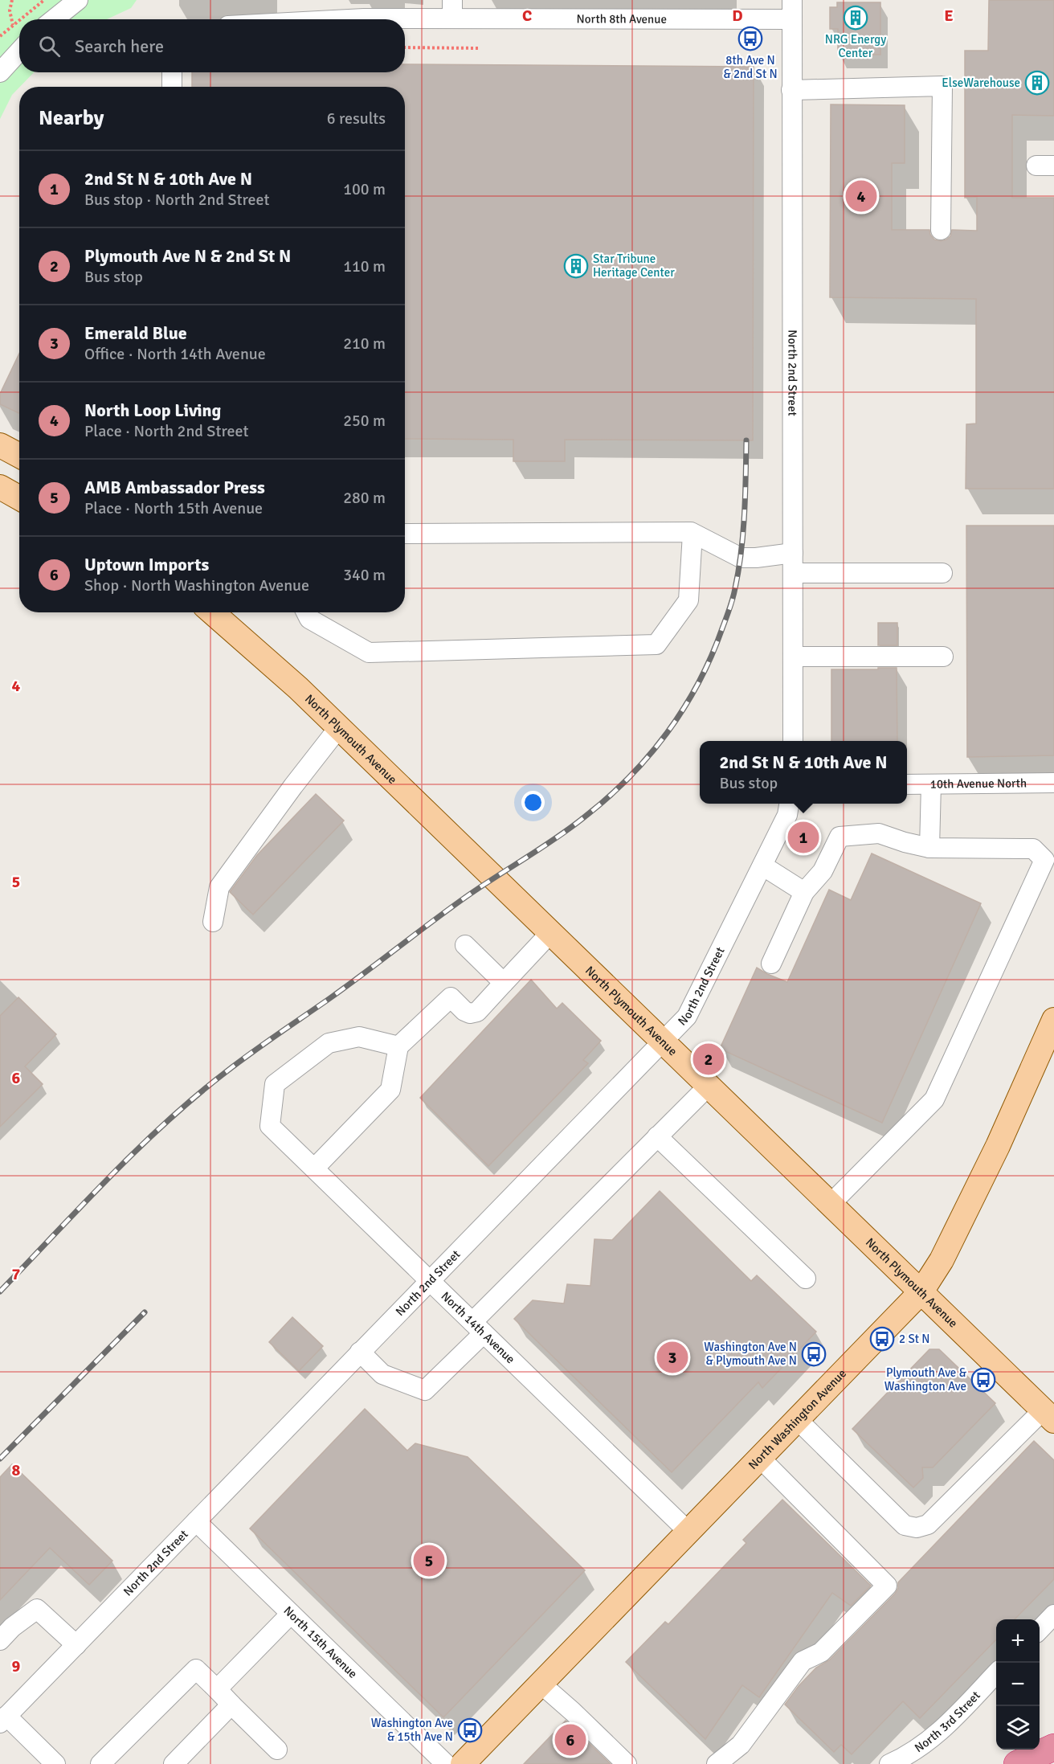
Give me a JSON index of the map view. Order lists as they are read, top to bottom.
{
  "streets": {
    "main road": ["North Plymouth Avenue", "North Washington Avenue"],
    "street": [
      "North 8th Avenue",
      "North 2nd Street",
      "10th Avenue North",
      "North 14th Avenue",
      "North 15th Avenue",
      "North 3rd Street"
    ]
  },
  "crossings": [
    ["North 8th Avenue", "North 2nd Street"],
    ["North 2nd Street", "North Plymouth Avenue"],
    ["North 2nd Street", "North 14th Avenue"],
    ["North 2nd Street", "North 15th Avenue"],
    ["North Plymouth Avenue", "North Washington Avenue"],
    ["North 14th Avenue", "North Washington Avenue"]
  ],
  "places": {
    "building": ["NRG Energy Center", "ElseWarehouse", "Star Tribune Heritage Center"],
    "bus stop": [
      "8th Ave N & 2nd St N",
      "2 St N",
      "Washington Ave N & Plymouth Ave N",
      "Plymouth Ave & Washington Ave",
      "Washington Ave & 15th Ave N"
    ]
  },
  "page": {
    "search": "Search here",
    "heading": ["Nearby", "6 results"],
    "list": [
      {
        "mark": "1",
        "name": "2nd St N & 10th Ave N",
        "note": "Bus stop · North 2nd Street",
        "value": "100 m"
      },
      {
        "mark": "2",
        "name": "Plymouth Ave N & 2nd St N",
        "note": "Bus stop",
        "value": "110 m"
      },
      {
        "mark": "3",
        "name": "Emerald Blue",
        "note": "Office · North 14th Avenue",
        "value": "210 m"
      },
      {
        "mark": "4",
        "name": "North Loop Living",
        "note": "Place · North 2nd Street",
        "value": "250 m"
      },
      {
        "mark": "5",
        "name": "AMB Ambassador Press",
        "note": "Place · North 15th Avenue",
        "value": "280 m"
      },
      {
        "mark": "6",
        "name": "Uptown Imports",
        "note": "Shop · North Washington Avenue",
        "value": "340 m"
      }
    ],
    "pins": [
      "4",
      "1",
      "2",
      "3",
      "5",
      "6"
    ],
    "popup": ["2nd St N & 10th Ave N", "Bus stop"],
    "map_buttons": ["+", "−"]
  },
  "grid": {
    "columns": ["C", "D", "E"],
    "rows": [
      "4",
      "5",
      "6",
      "7",
      "8",
      "9"
    ]
  }
}
